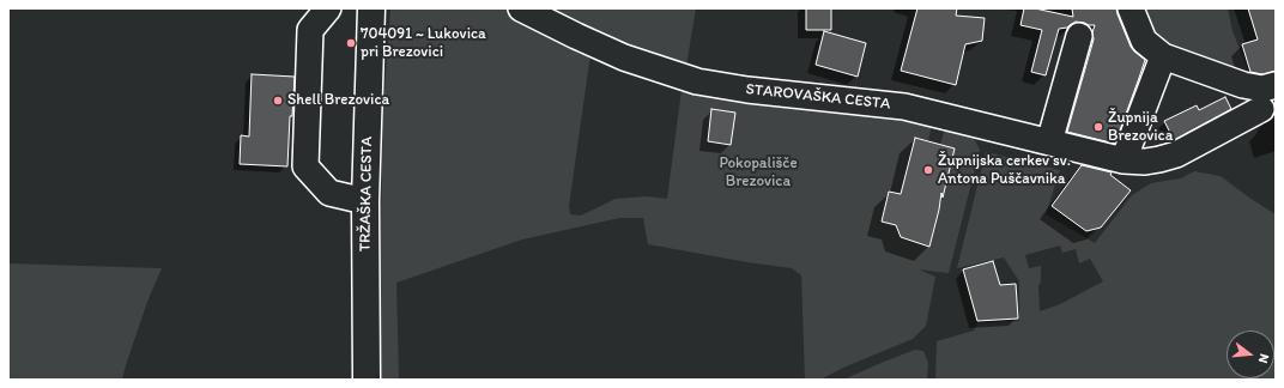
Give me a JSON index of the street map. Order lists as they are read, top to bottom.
{
  "streets": {
    "main road": ["TRŽAŠKA CESTA"],
    "street": ["STAROVAŠKA CESTA"]
  },
  "parks": ["Pokopališče Brezovica"],
  "places": [
    "704091 ~ Lukovica pri Brezovici",
    "Shell Brezovica",
    "Župnija Brezovica",
    "Župnijska cerkev sv. Antona Puščavnika"
  ],
  "north": "right"
}
